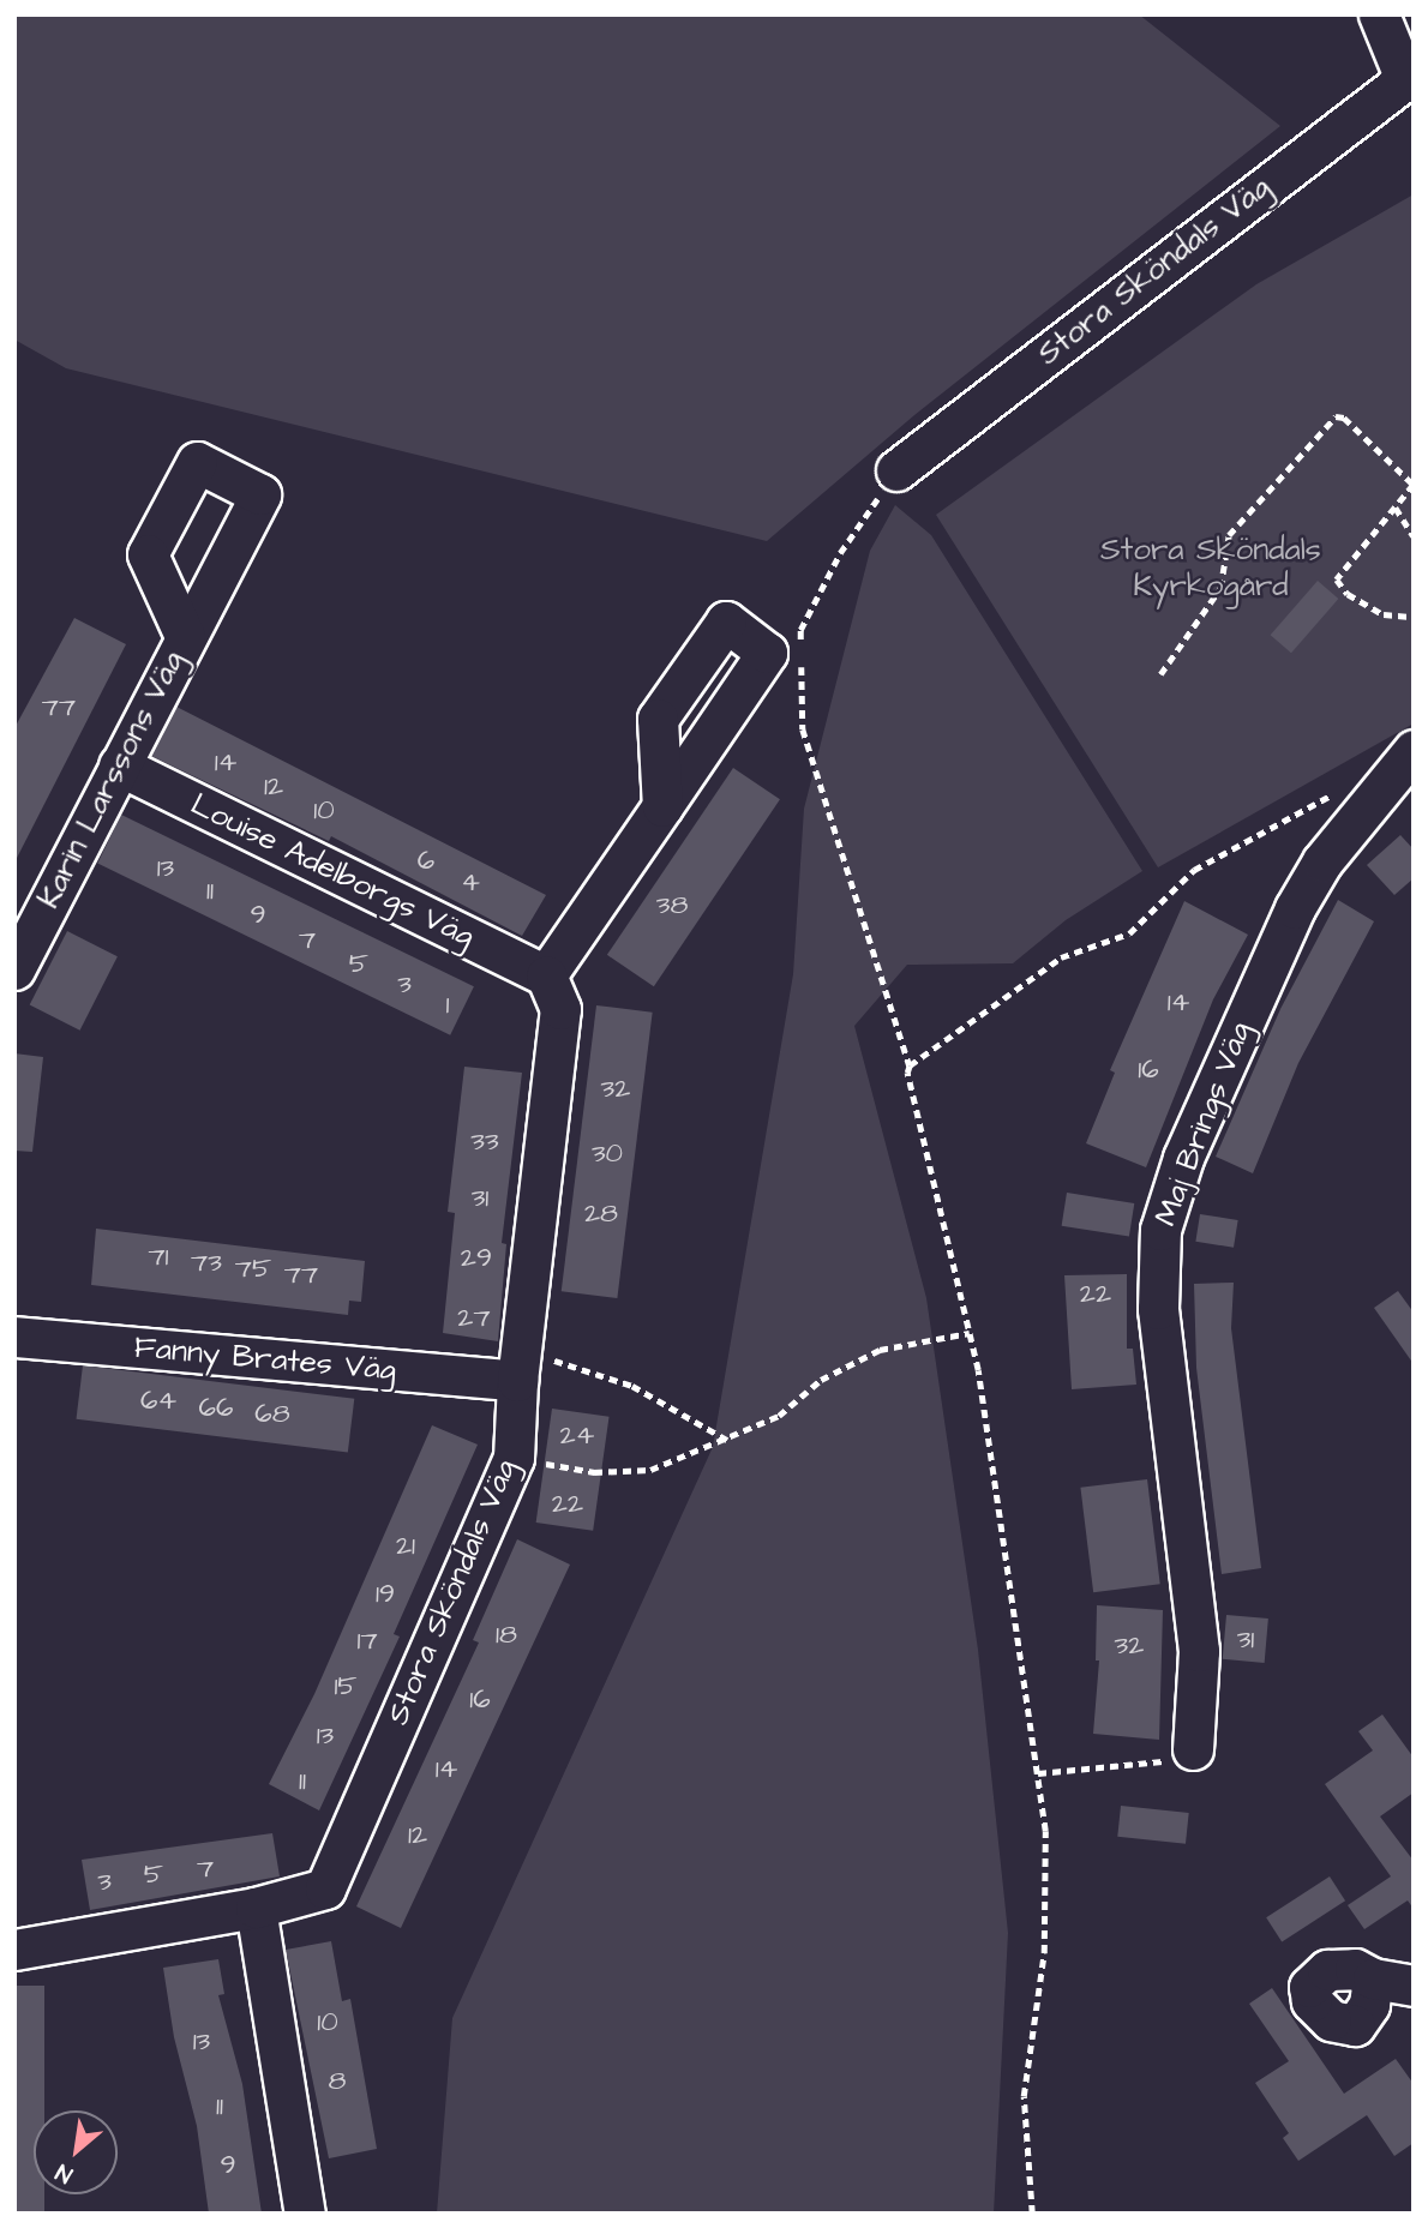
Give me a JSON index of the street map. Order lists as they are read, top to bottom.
{
  "streets": {
    "street": [
      "Stora Sköndals Väg",
      "Karin Larssons Väg",
      "Louise Adelborgs Väg",
      "Maj Brings Väg",
      "Fanny Brates Väg"
    ]
  },
  "crossings": [
    ["Stora Sköndals Väg", "Louise Adelborgs Väg"],
    ["Stora Sköndals Väg", "Fanny Brates Väg"],
    ["Karin Larssons Väg", "Louise Adelborgs Väg"]
  ],
  "parks": ["Stora Sköndals Kyrkogård"],
  "house_numbers": [
    "77",
    "14",
    "12",
    "10",
    "6",
    "13",
    "4",
    "11",
    "38",
    "9",
    "7",
    "5",
    "3",
    "14",
    "1",
    "16",
    "32",
    "33",
    "30",
    "31",
    "28",
    "71",
    "29",
    "73",
    "75",
    "77",
    "22",
    "27",
    "64",
    "66",
    "68",
    "24",
    "22",
    "21",
    "19",
    "18",
    "31",
    "17",
    "32",
    "15",
    "16",
    "13",
    "14",
    "11",
    "12",
    "7",
    "5",
    "3",
    "10",
    "13",
    "8",
    "11",
    "9"
  ],
  "north": "bottom left"
}
